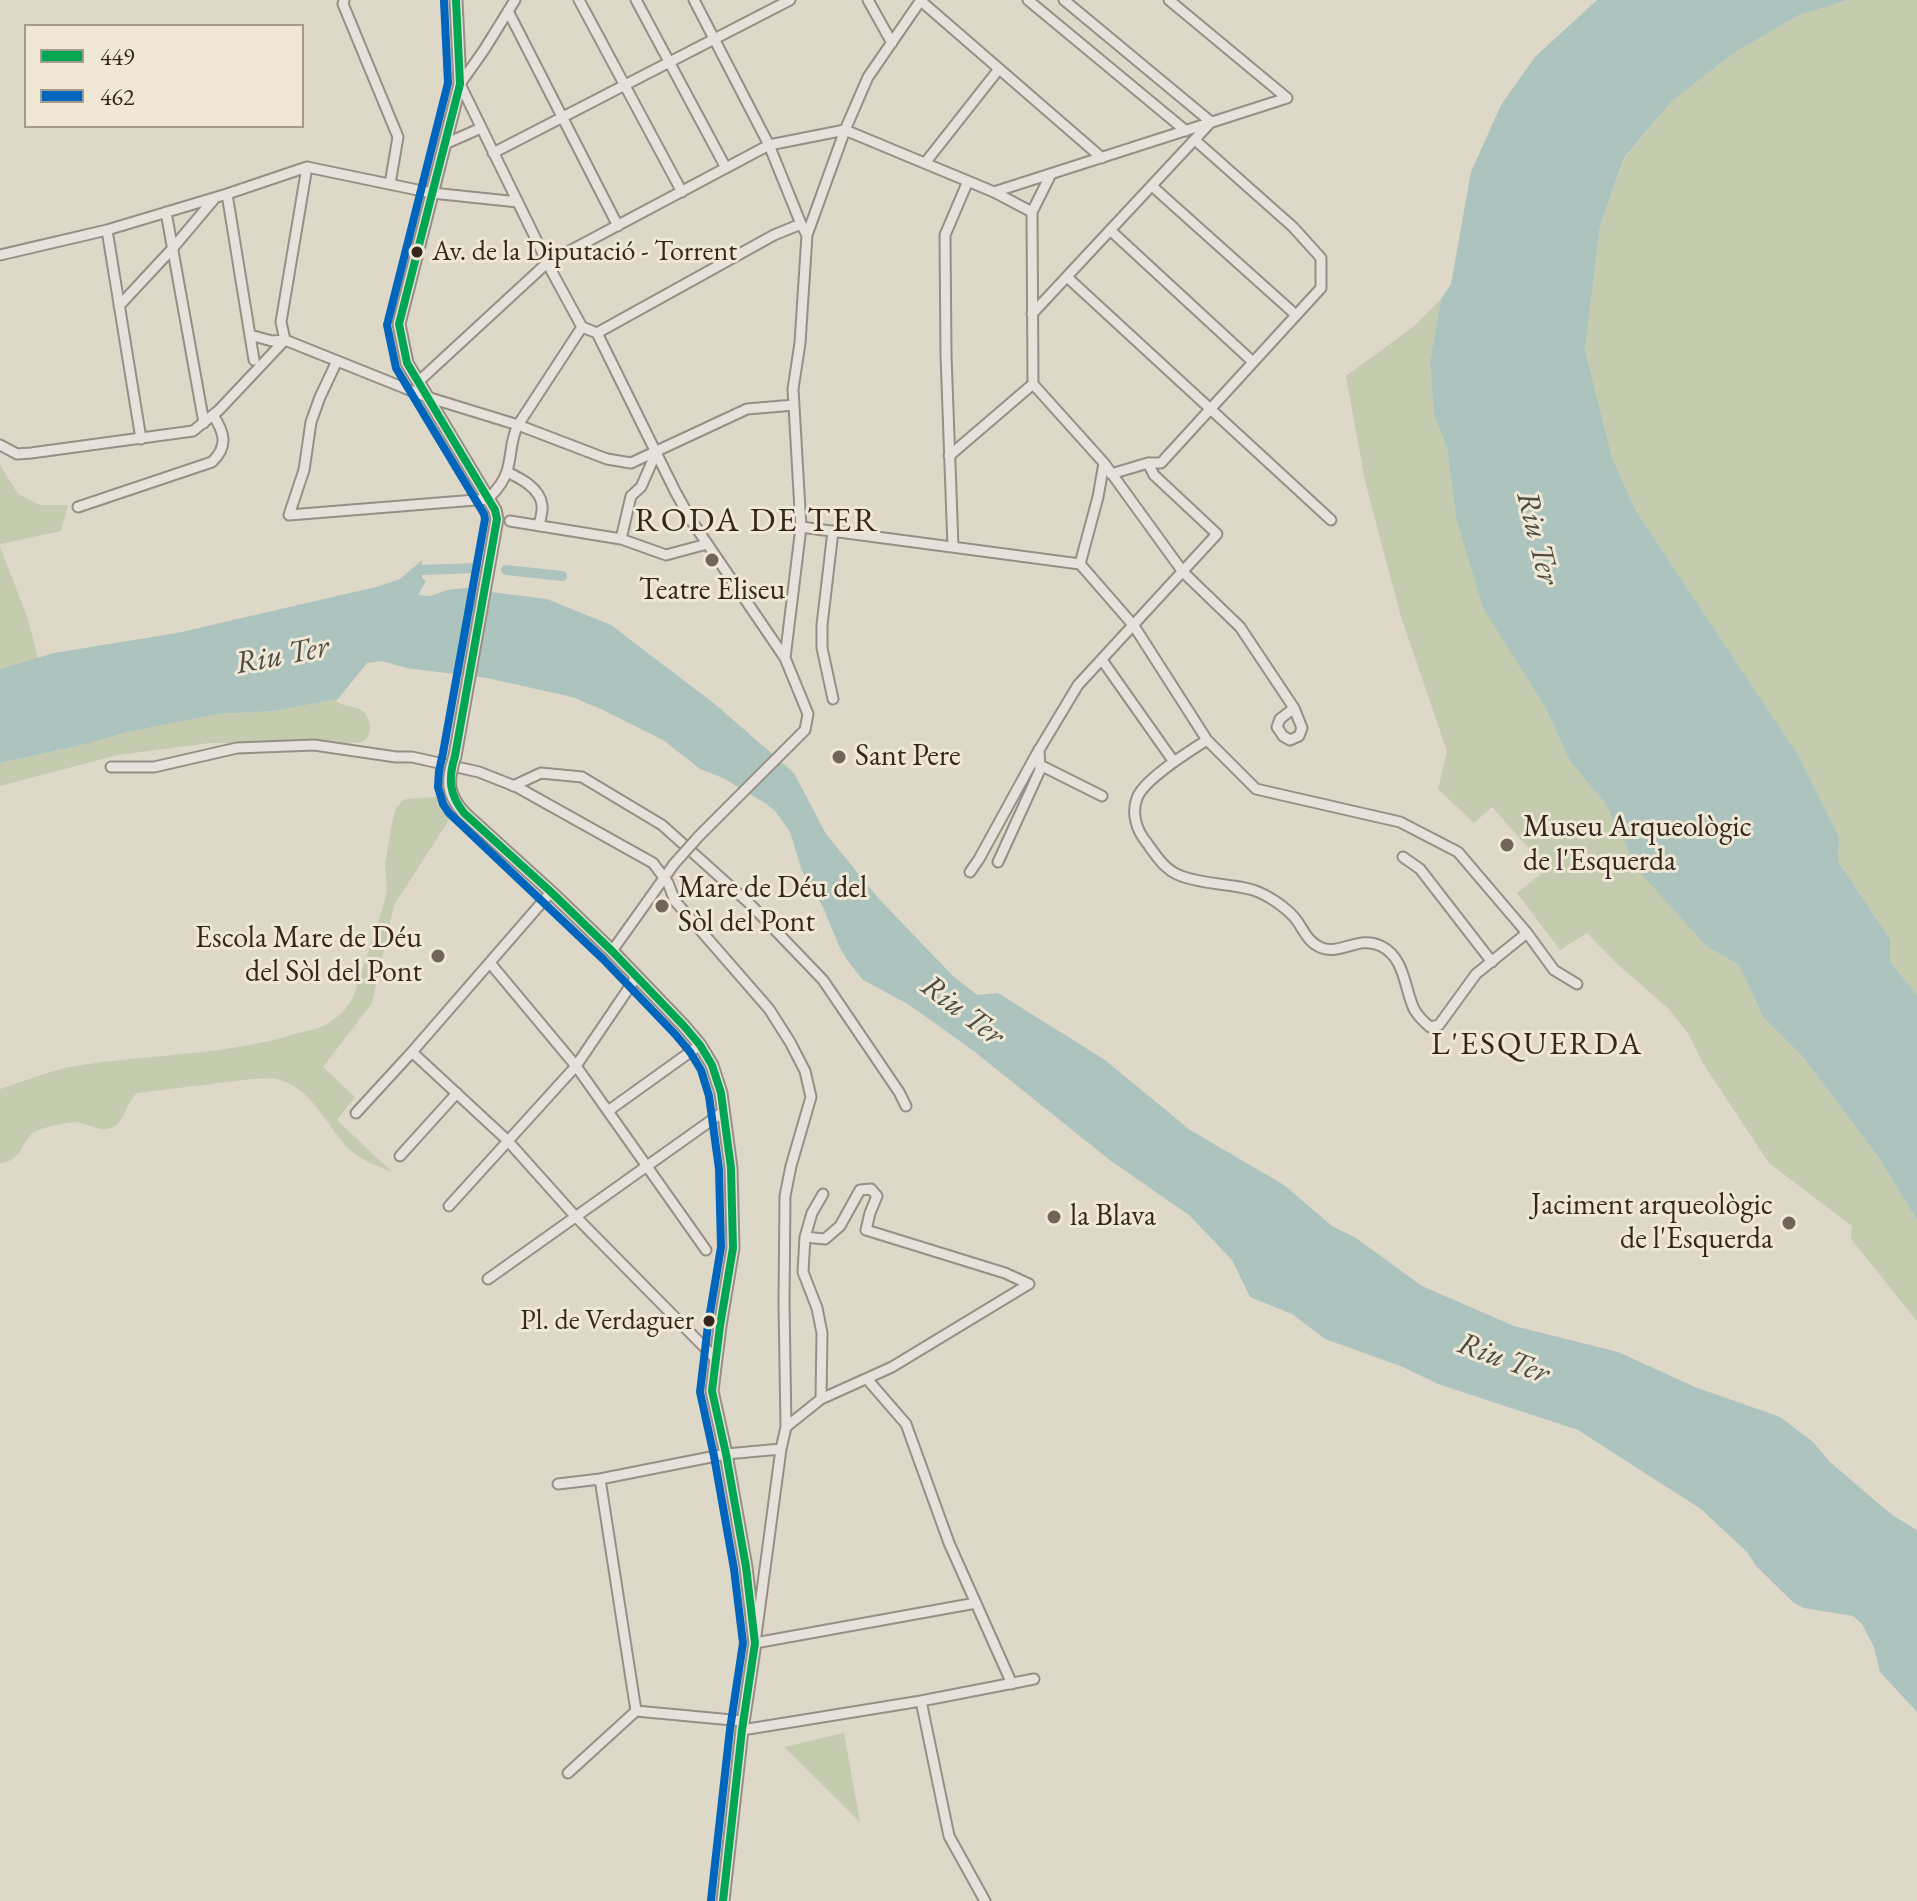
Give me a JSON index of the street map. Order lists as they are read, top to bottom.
{
  "districts": ["RODA DE TER", "L'ESQUERDA"],
  "water": ["Riu Ter"],
  "places": [
    "Av. de la Diputació - Torrent",
    "Teatre Eliseu",
    "Sant Pere",
    "Museu Arqueològic de l'Esquerda",
    "Mare de Déu del Sòl del Pont",
    "Escola Mare de Déu del Sòl del Pont",
    "la Blava",
    "Jaciment arqueològic de l'Esquerda",
    "Pl. de Verdaguer"
  ],
  "lines": ["transit line 449", "transit line 462"],
  "legend": ["449", "462"]
}
